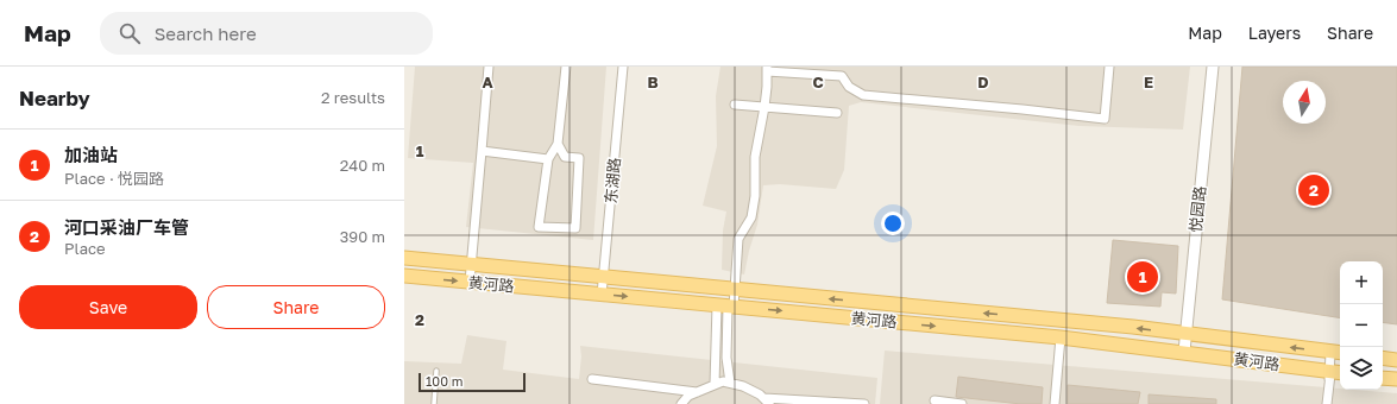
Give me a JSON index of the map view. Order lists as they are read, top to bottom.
{
  "streets": {
    "main road": ["黄河路"],
    "street": ["东湖路", "悦园路"]
  },
  "crossings": [
    ["东湖路", "黄河路"],
    ["悦园路", "黄河路"]
  ],
  "scale_bar": "100 m",
  "north": "top",
  "page": {
    "header": "Map",
    "search": "Search here",
    "nav": ["Map", "Layers", "Share"],
    "heading": ["Nearby", "2 results"],
    "list": [
      {
        "mark": "1",
        "name": "加油站",
        "note": "Place · 悦园路",
        "value": "240 m"
      },
      {
        "mark": "2",
        "name": "河口采油厂车管",
        "note": "Place",
        "value": "390 m"
      }
    ],
    "pins": ["2", "1"],
    "map_buttons": ["+", "−"],
    "buttons": ["Save", "Share"],
    "scale": "100 m"
  },
  "grid": {
    "columns": [
      "A",
      "B",
      "C",
      "D",
      "E"
    ],
    "rows": ["1", "2"]
  }
}
